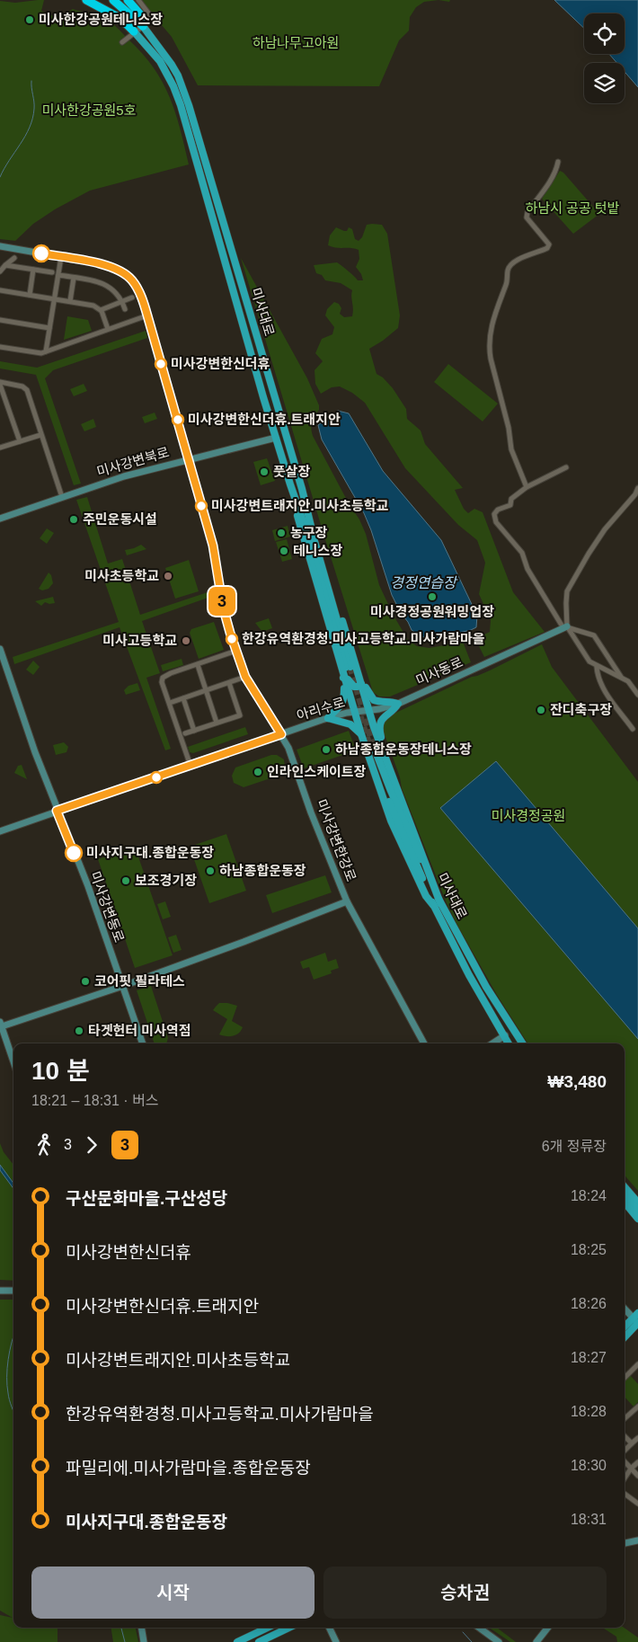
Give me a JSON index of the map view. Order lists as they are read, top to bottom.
{
  "streets": {
    "main road": ["미사대로"],
    "street": [
      "미사강변북로",
      "미사동로",
      "아리수로",
      "미사강변한강로",
      "미사강변동로"
    ]
  },
  "crossings": [
    ["미사대로", "미사강변북로"],
    ["미사강변북로", "미사강변한강로"],
    ["미사동로", "아리수로"],
    ["아리수로", "미사강변한강로"],
    ["아리수로", "미사강변동로"]
  ],
  "water": ["경정연습장"],
  "parks": [
    "하남나무고아원",
    "미사한강공원5호",
    "하남시 공공 텃밭",
    "미사경정공원"
  ],
  "places": [
    "미사한강공원테니스장",
    "미사강변한신더휴",
    "미사강변한신더휴.트래지안",
    "풋살장",
    "미사강변트래지안.미사초등학교",
    "주민운동시설",
    "농구장",
    "테니스장",
    "미사초등학교",
    "미사경정공원워밍업장",
    "한강유역환경청.미사고등학교.미사가람마을",
    "미사고등학교",
    "잔디축구장",
    "하남종합운동장테니스장",
    "인라인스케이트장",
    "미사지구대.종합운동장",
    "하남종합운동장",
    "보조경기장",
    "코어핏 필라테스",
    "타겟헌터 미사역점"
  ],
  "lines": ["bus line 3"],
  "page": {
    "on_map": "3",
    "heading": ["10 분", "18:21 – 18:31 · 버스", "₩3,480"],
    "legs": ["3", "3", "6개 정류장"],
    "list": [
      {
        "name": "구산문화마을.구산성당",
        "value": "18:24"
      },
      {
        "name": "미사강변한신더휴",
        "value": "18:25"
      },
      {
        "name": "미사강변한신더휴.트래지안",
        "value": "18:26"
      },
      {
        "name": "미사강변트래지안.미사초등학교",
        "value": "18:27"
      },
      {
        "name": "한강유역환경청.미사고등학교.미사가람마을",
        "value": "18:28"
      },
      {
        "name": "파밀리에.미사가람마을.종합운동장",
        "value": "18:30"
      },
      {
        "name": "미사지구대.종합운동장",
        "value": "18:31"
      }
    ],
    "buttons": ["시작", "승차권"]
  }
}
